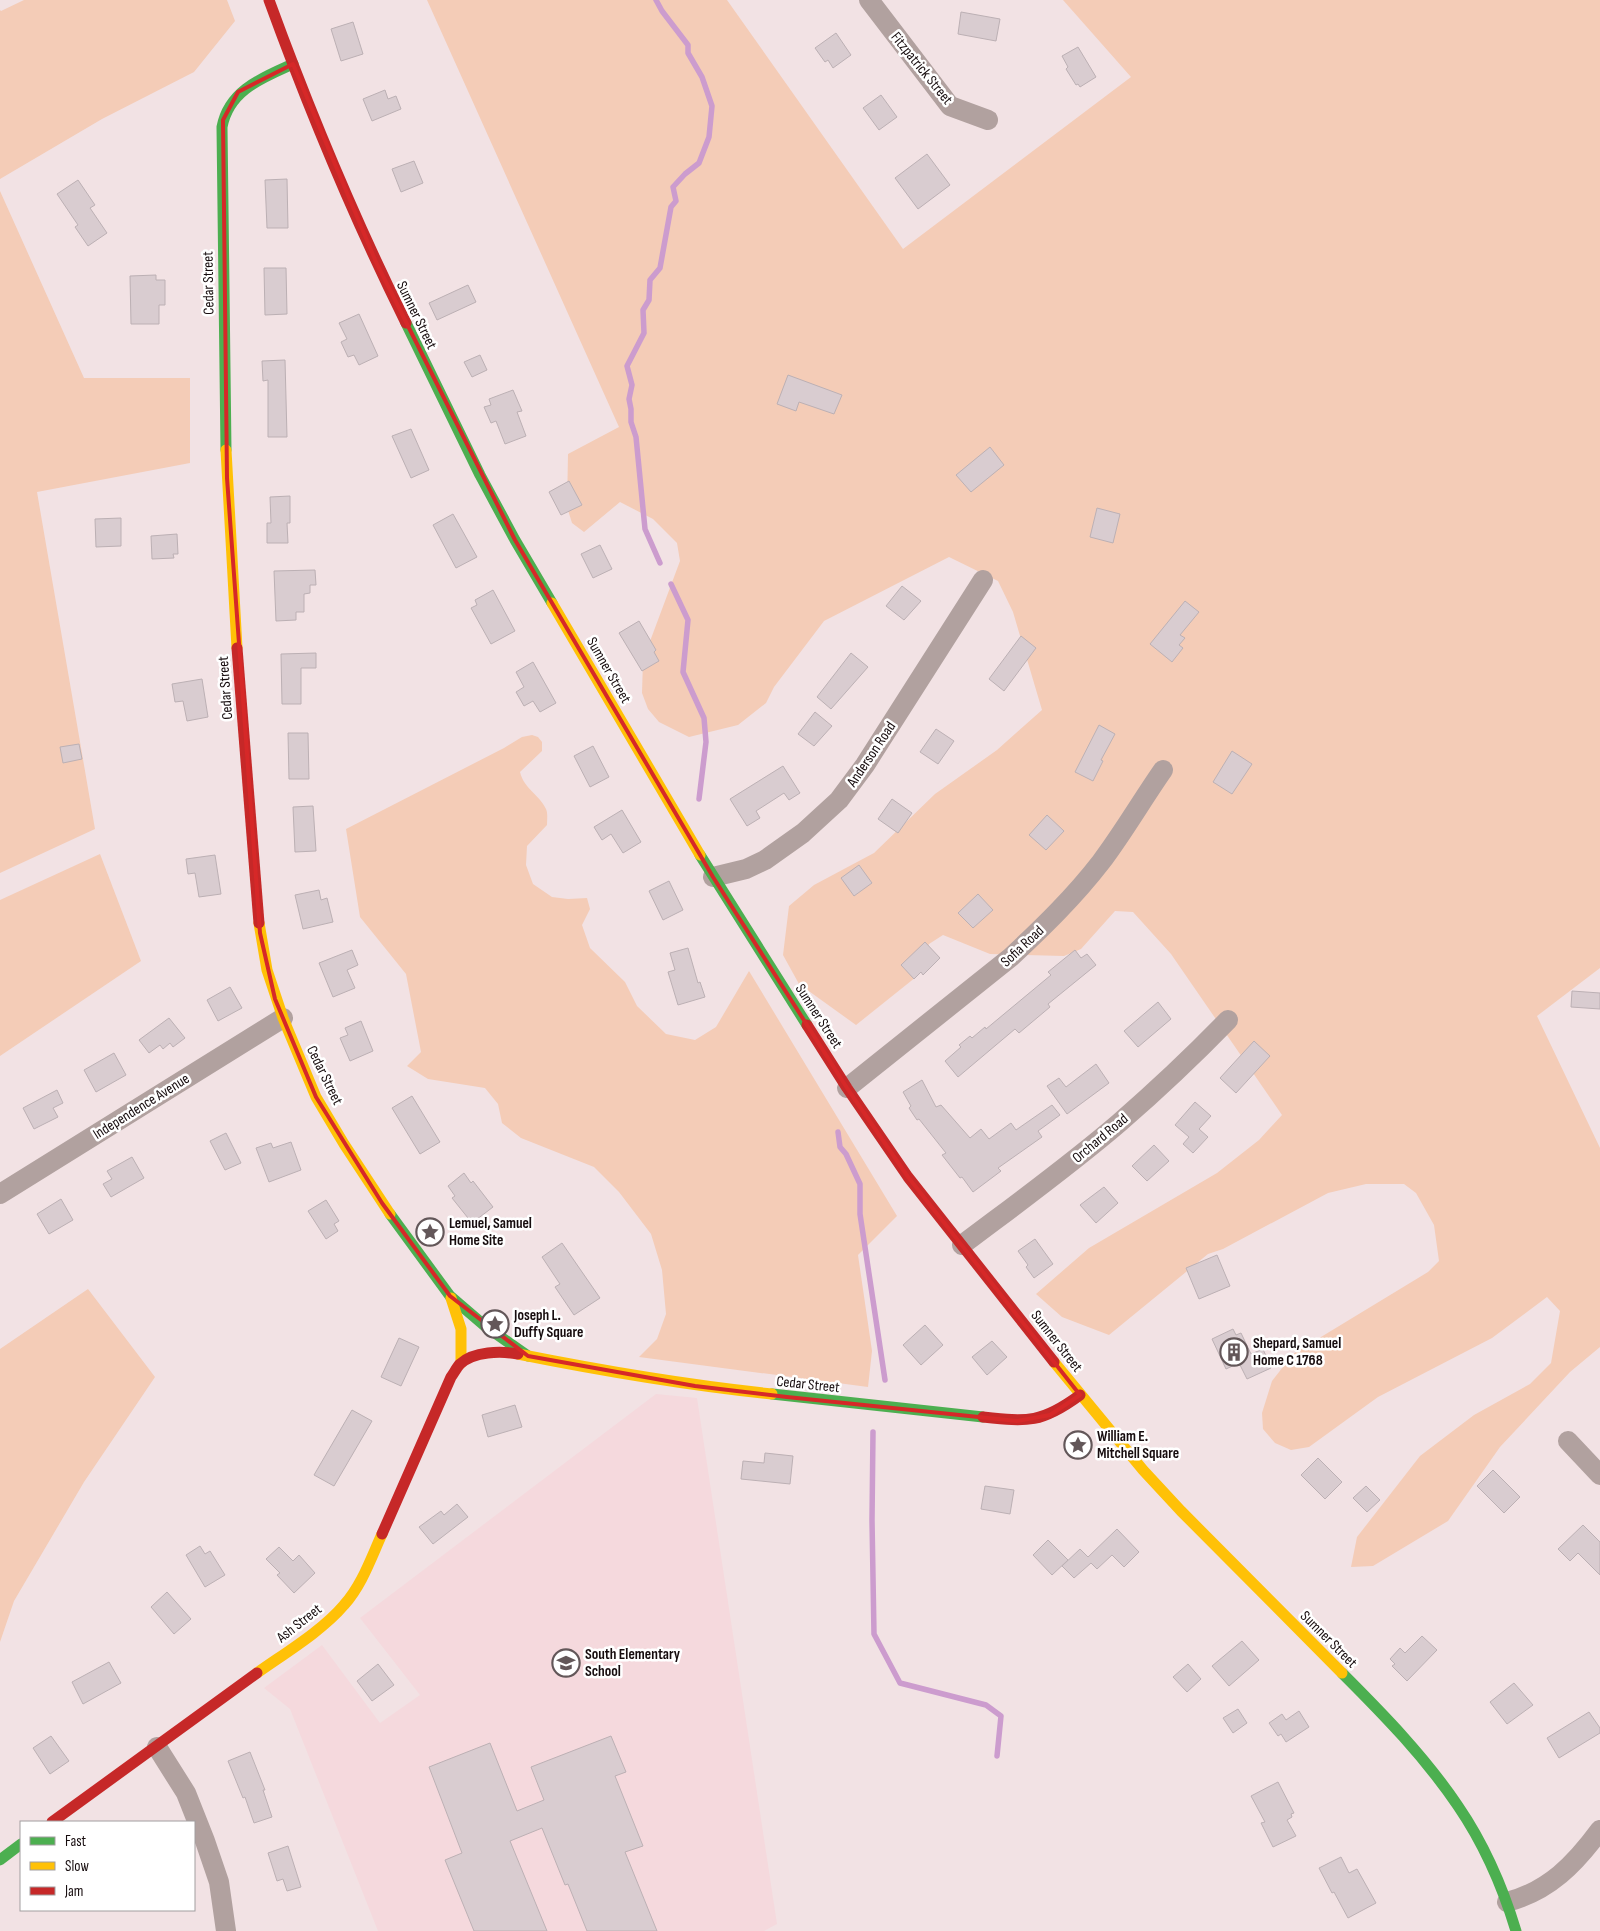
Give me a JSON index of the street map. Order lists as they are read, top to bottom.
{
  "streets": {
    "street": [
      "Fitzpatrick Street",
      "Cedar Street",
      "Sumner Street",
      "Anderson Road",
      "Sofia Road",
      "Independence Avenue",
      "Orchard Road",
      "Ash Street"
    ]
  },
  "crossings": [
    ["Cedar Street", "Sumner Street"],
    ["Cedar Street", "Independence Avenue"],
    ["Cedar Street", "Ash Street"],
    ["Sumner Street", "Anderson Road"],
    ["Sumner Street", "Sofia Road"],
    ["Sumner Street", "Orchard Road"]
  ],
  "places": {
    "place": ["Lemuel, Samuel Home Site", "Joseph L. Duffy Square", "William E. Mitchell Square"],
    "building": ["Shepard, Samuel Home C 1768"],
    "school or university": ["South Elementary School"]
  },
  "legend": ["Fast", "Slow", "Jam"]
}
